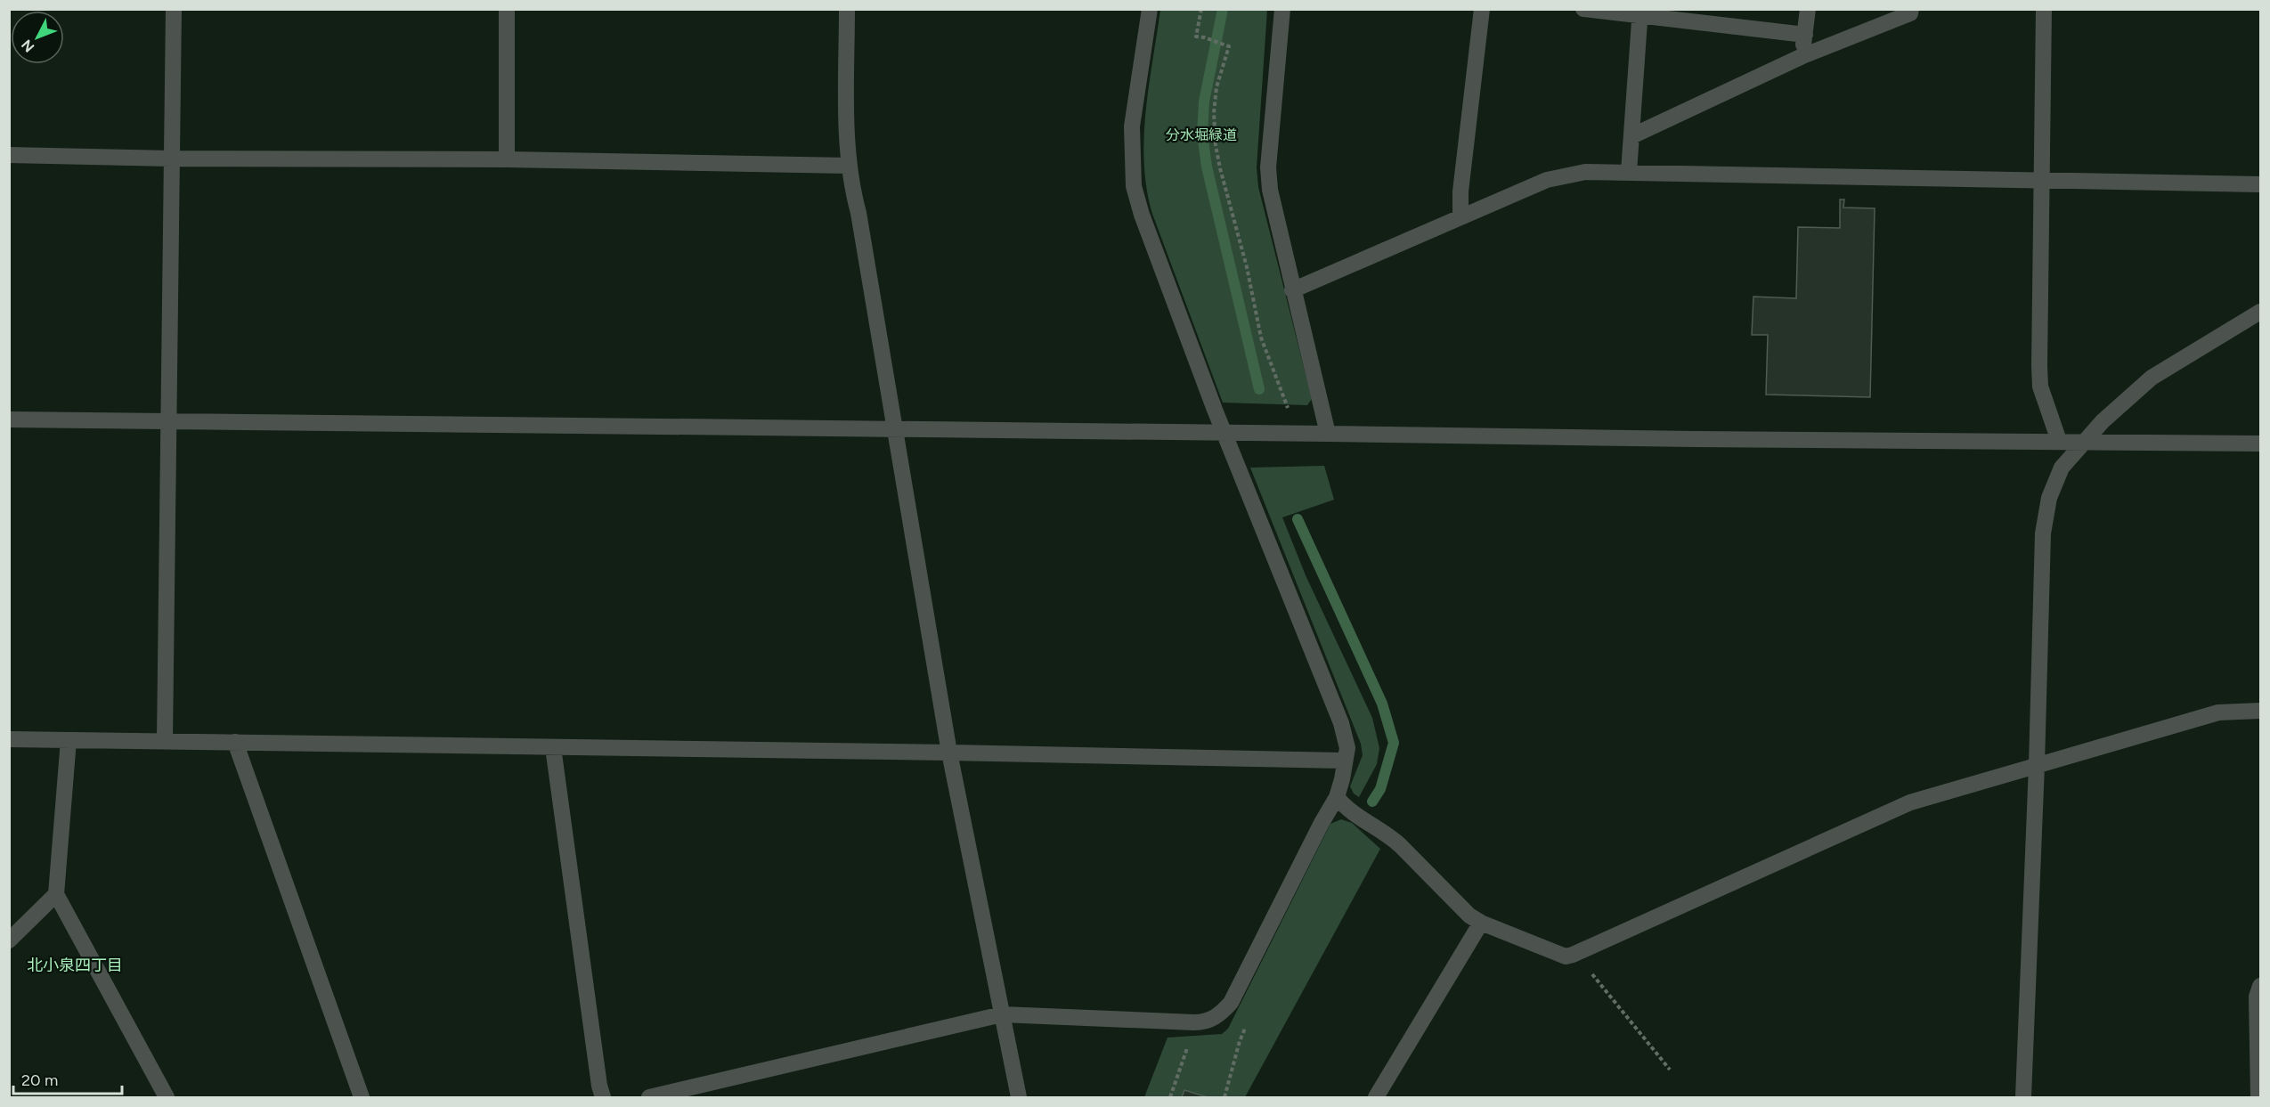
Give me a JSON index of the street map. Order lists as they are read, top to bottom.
{
  "districts": ["北小泉四丁目"],
  "parks": ["分水堀緑道"],
  "scale_bar": "20 m",
  "north": "bottom left"
}
